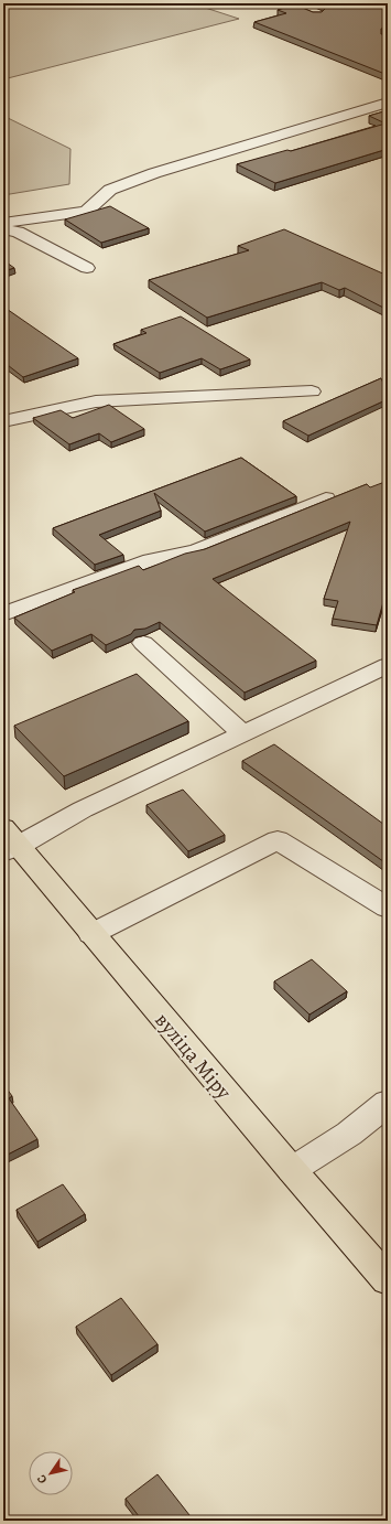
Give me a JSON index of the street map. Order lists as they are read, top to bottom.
{
  "streets": {
    "main road": ["вуліца Міру"]
  },
  "north": "bottom left"
}
